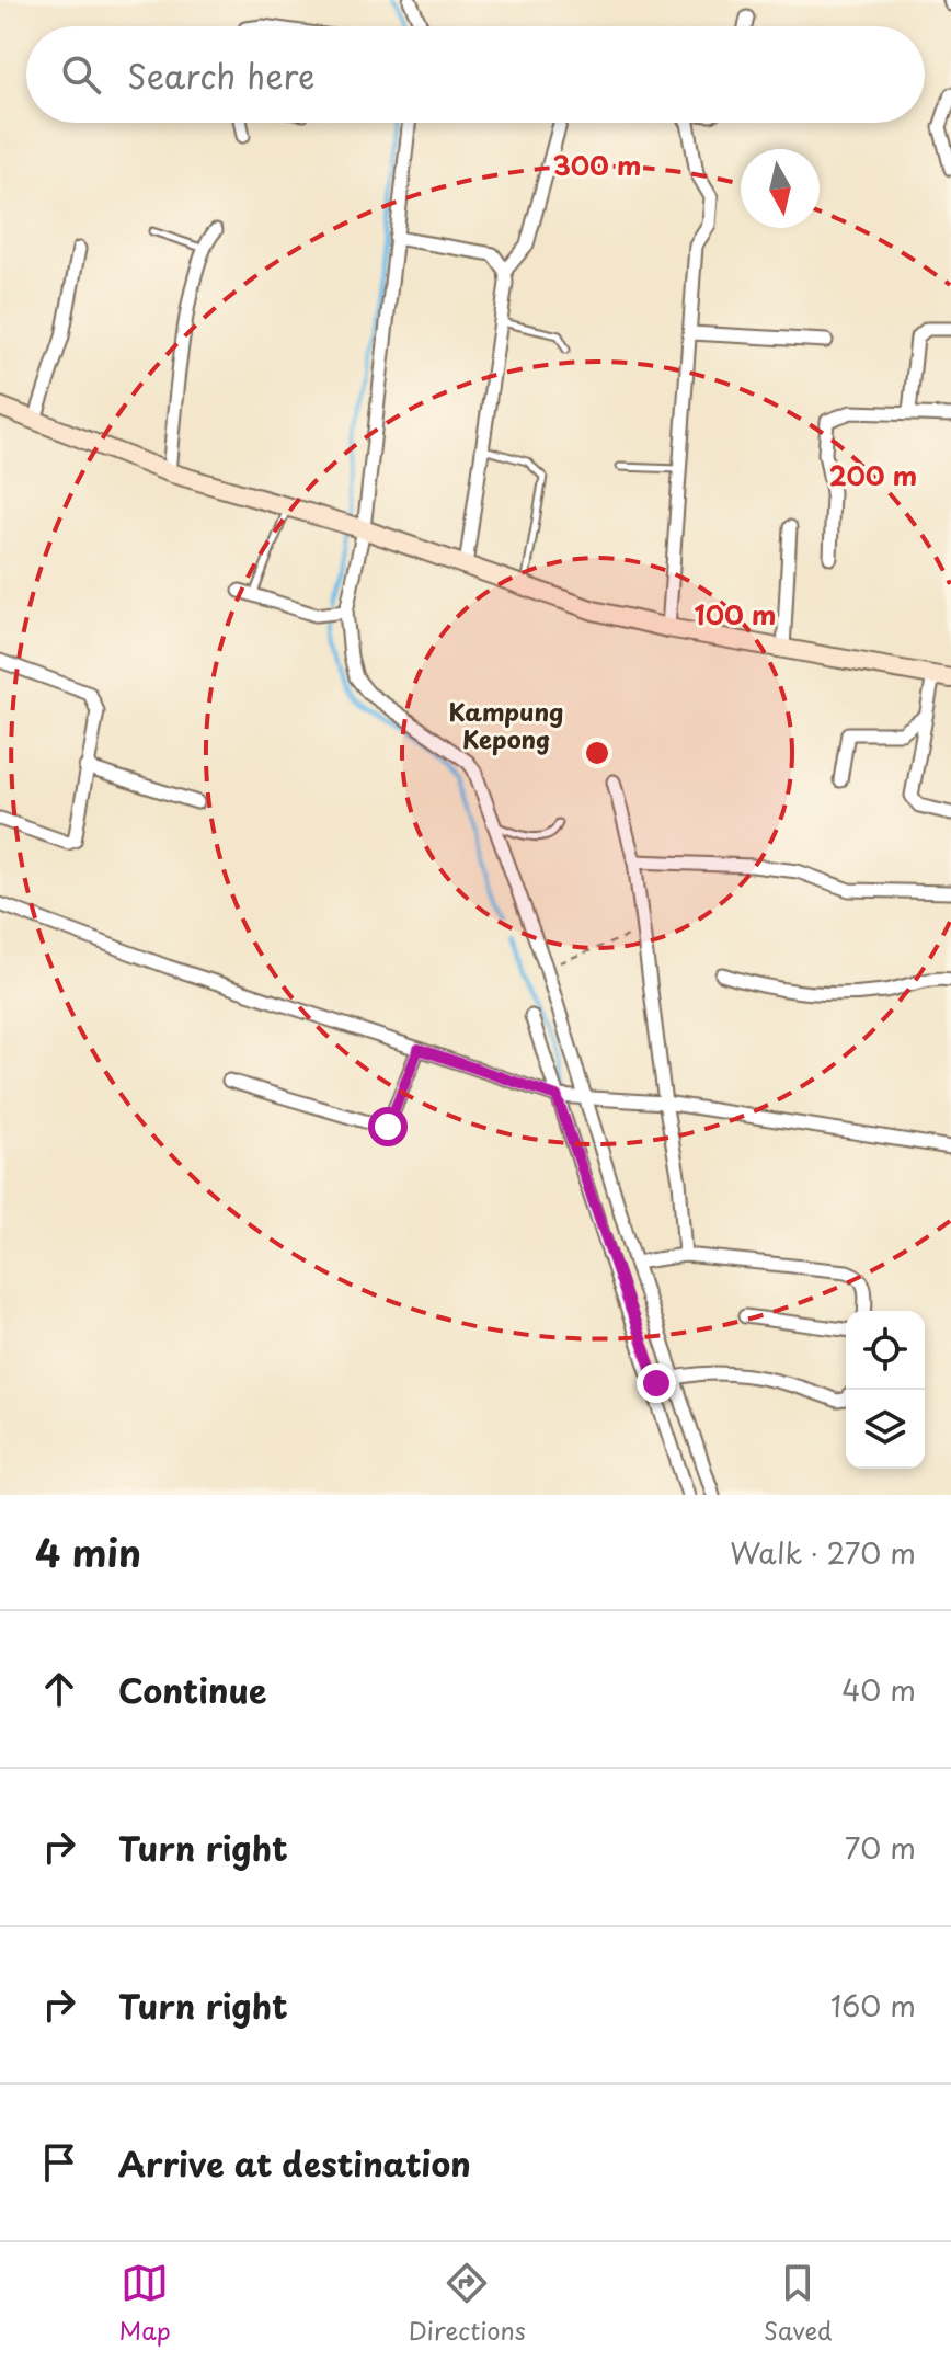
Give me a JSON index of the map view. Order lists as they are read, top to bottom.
{
  "districts": ["Kampung Kepong"],
  "north": "bottom",
  "page": {
    "search": "Search here",
    "heading": ["4 min", "Walk · 270 m"],
    "list": [
      ["Continue", "40 m"],
      ["Turn right", "70 m"],
      ["Turn right", "160 m"],
      "Arrive at destination"
    ],
    "nav": ["Map", "Directions", "Saved"]
  },
  "rings": ["300 m", "200 m", "100 m"]
}
